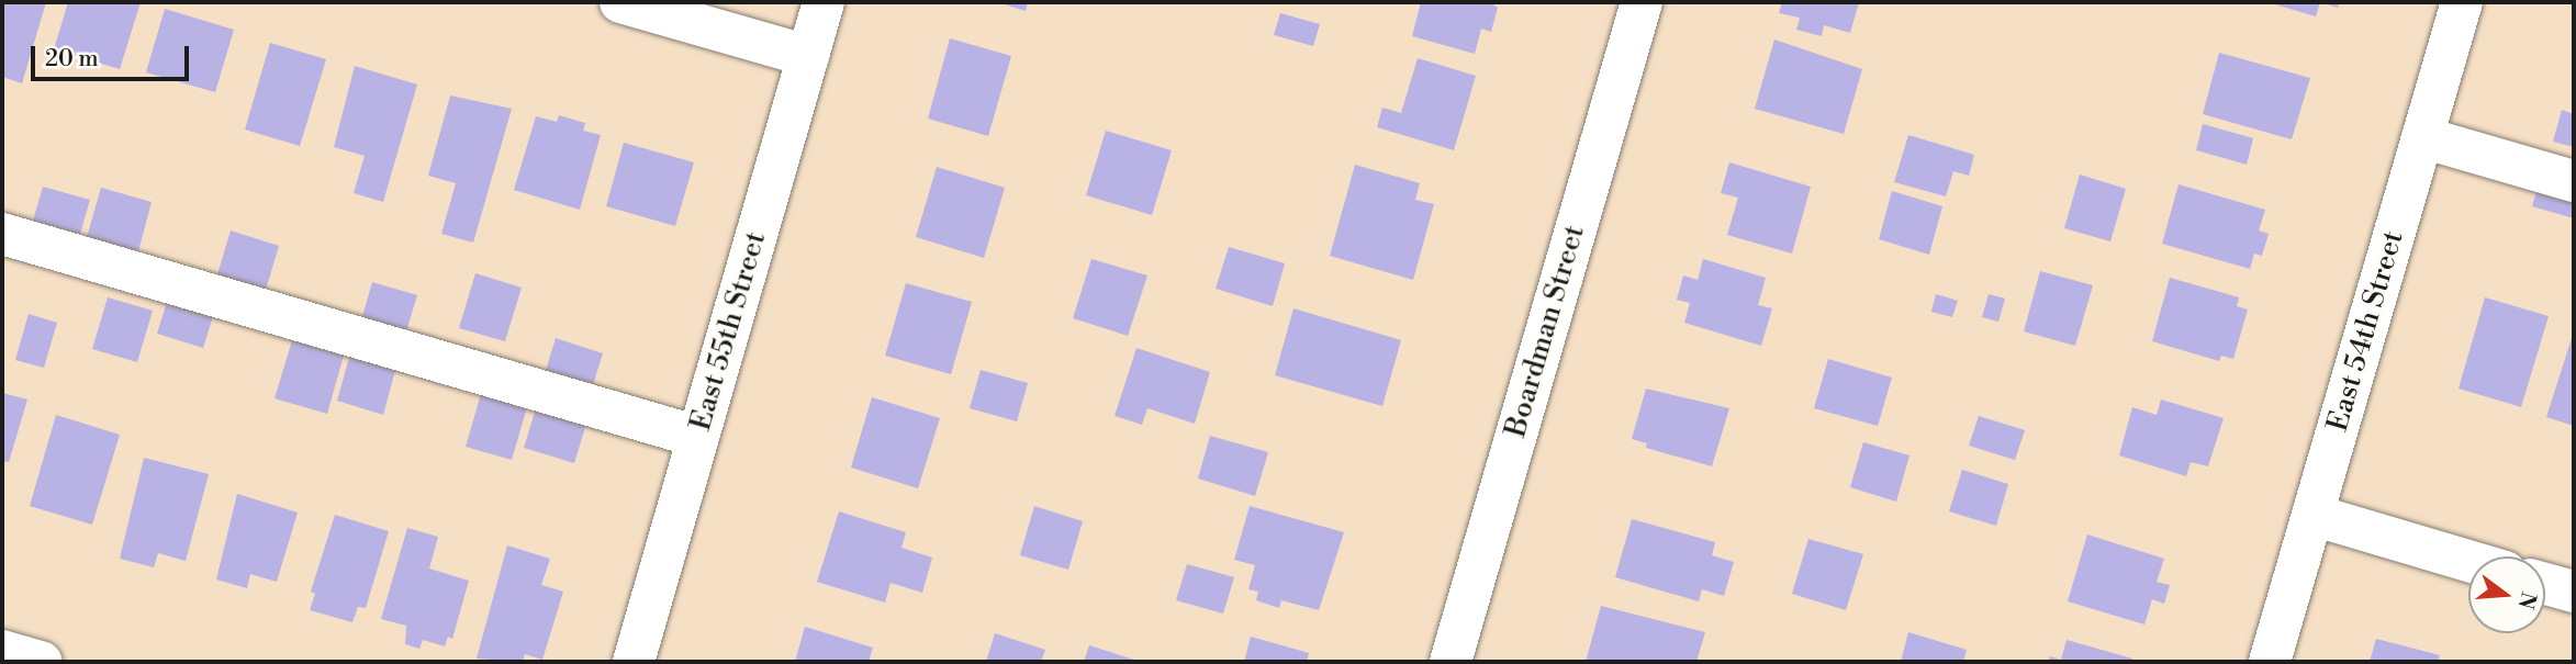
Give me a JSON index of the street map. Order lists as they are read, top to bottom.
{
  "streets": {
    "street": ["East 55th Street", "Boardman Street", "East 54th Street"]
  },
  "scale_bar": "20 m",
  "north": "right"
}
